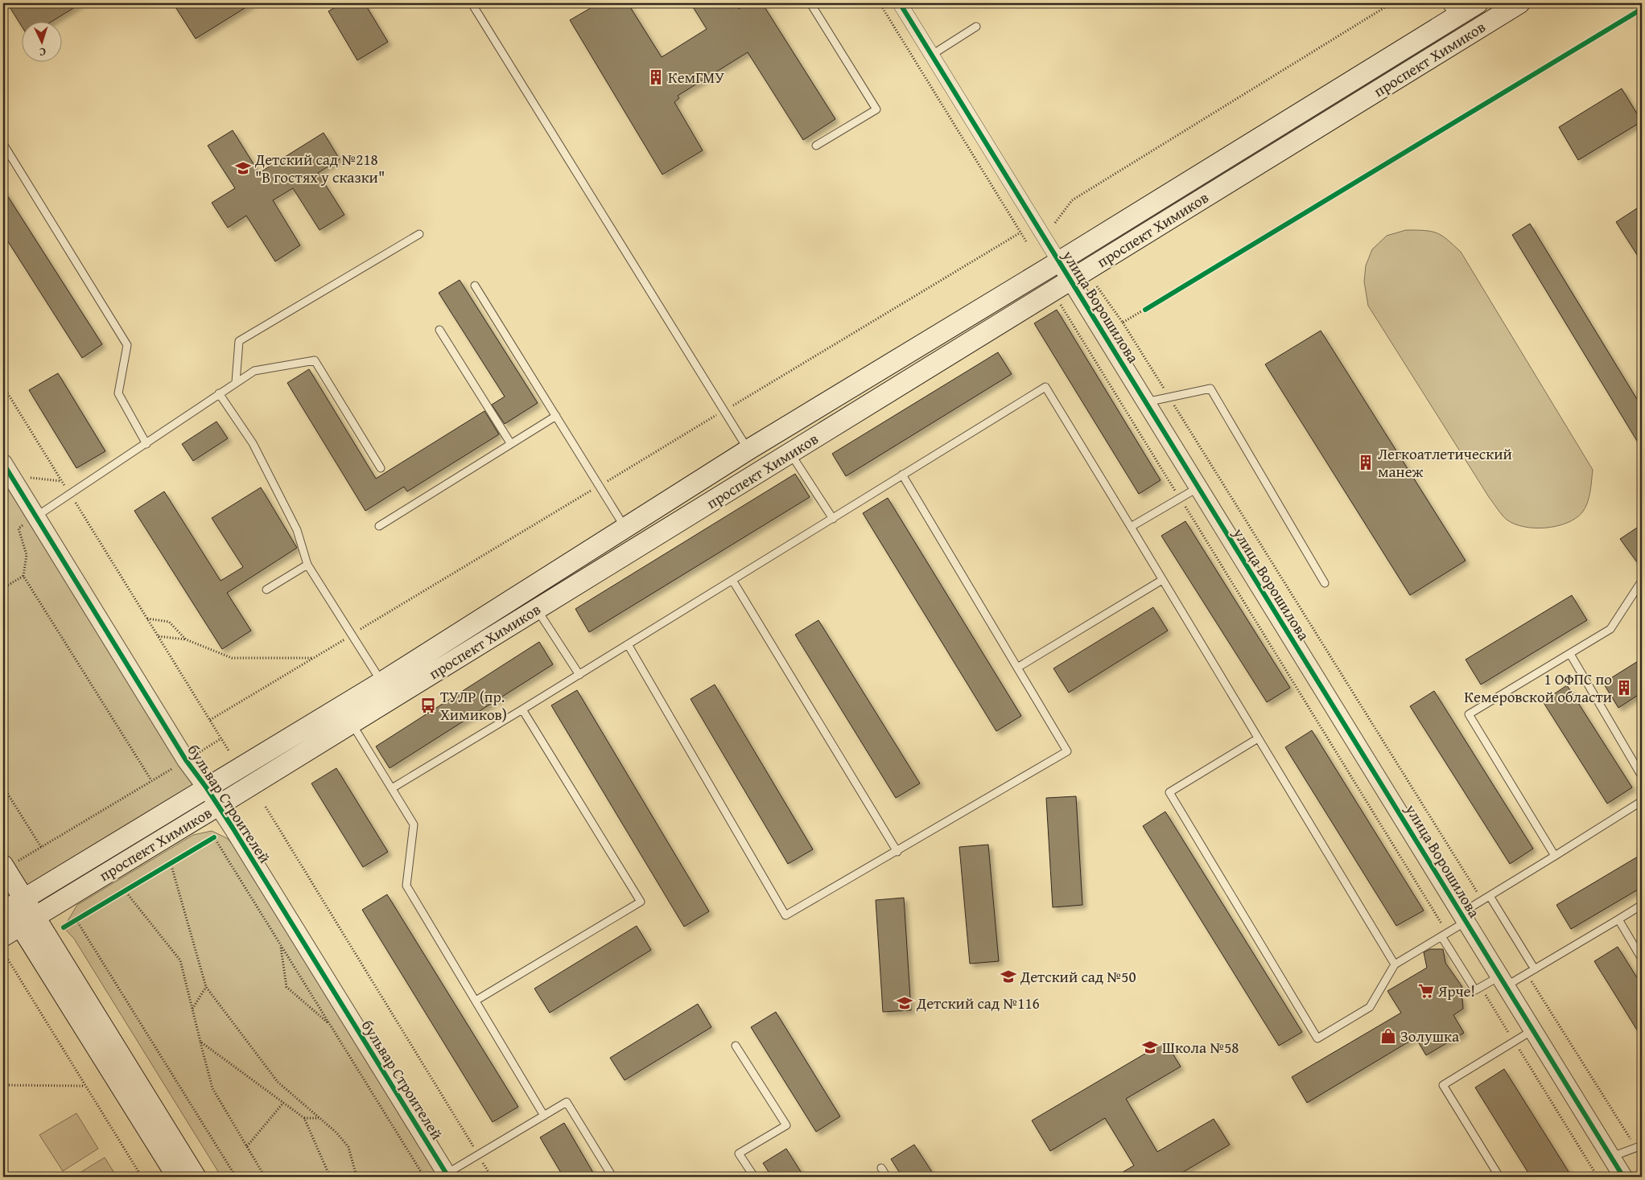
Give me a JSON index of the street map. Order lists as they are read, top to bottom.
{
  "streets": {
    "main road": ["проспект Химиков"],
    "street": ["улица Ворошилова", "бульвар Строителей"]
  },
  "crossings": [
    ["проспект Химиков", "улица Ворошилова"],
    ["проспект Химиков", "бульвар Строителей"]
  ],
  "places": {
    "building": ["КемГМУ", "Легкоатлетический манеж", "1 ОФПС по Кемеровской области"],
    "school or university": [
      "Детский сад №218 \"В гостях у сказки\"",
      "Детский сад №50",
      "Детский сад №116",
      "Школа №58"
    ],
    "bus stop": ["ТУЛР (пр. Химиков)"],
    "supermarket": ["Ярче!"],
    "shop": ["Золушка"]
  },
  "north": "bottom"
}
